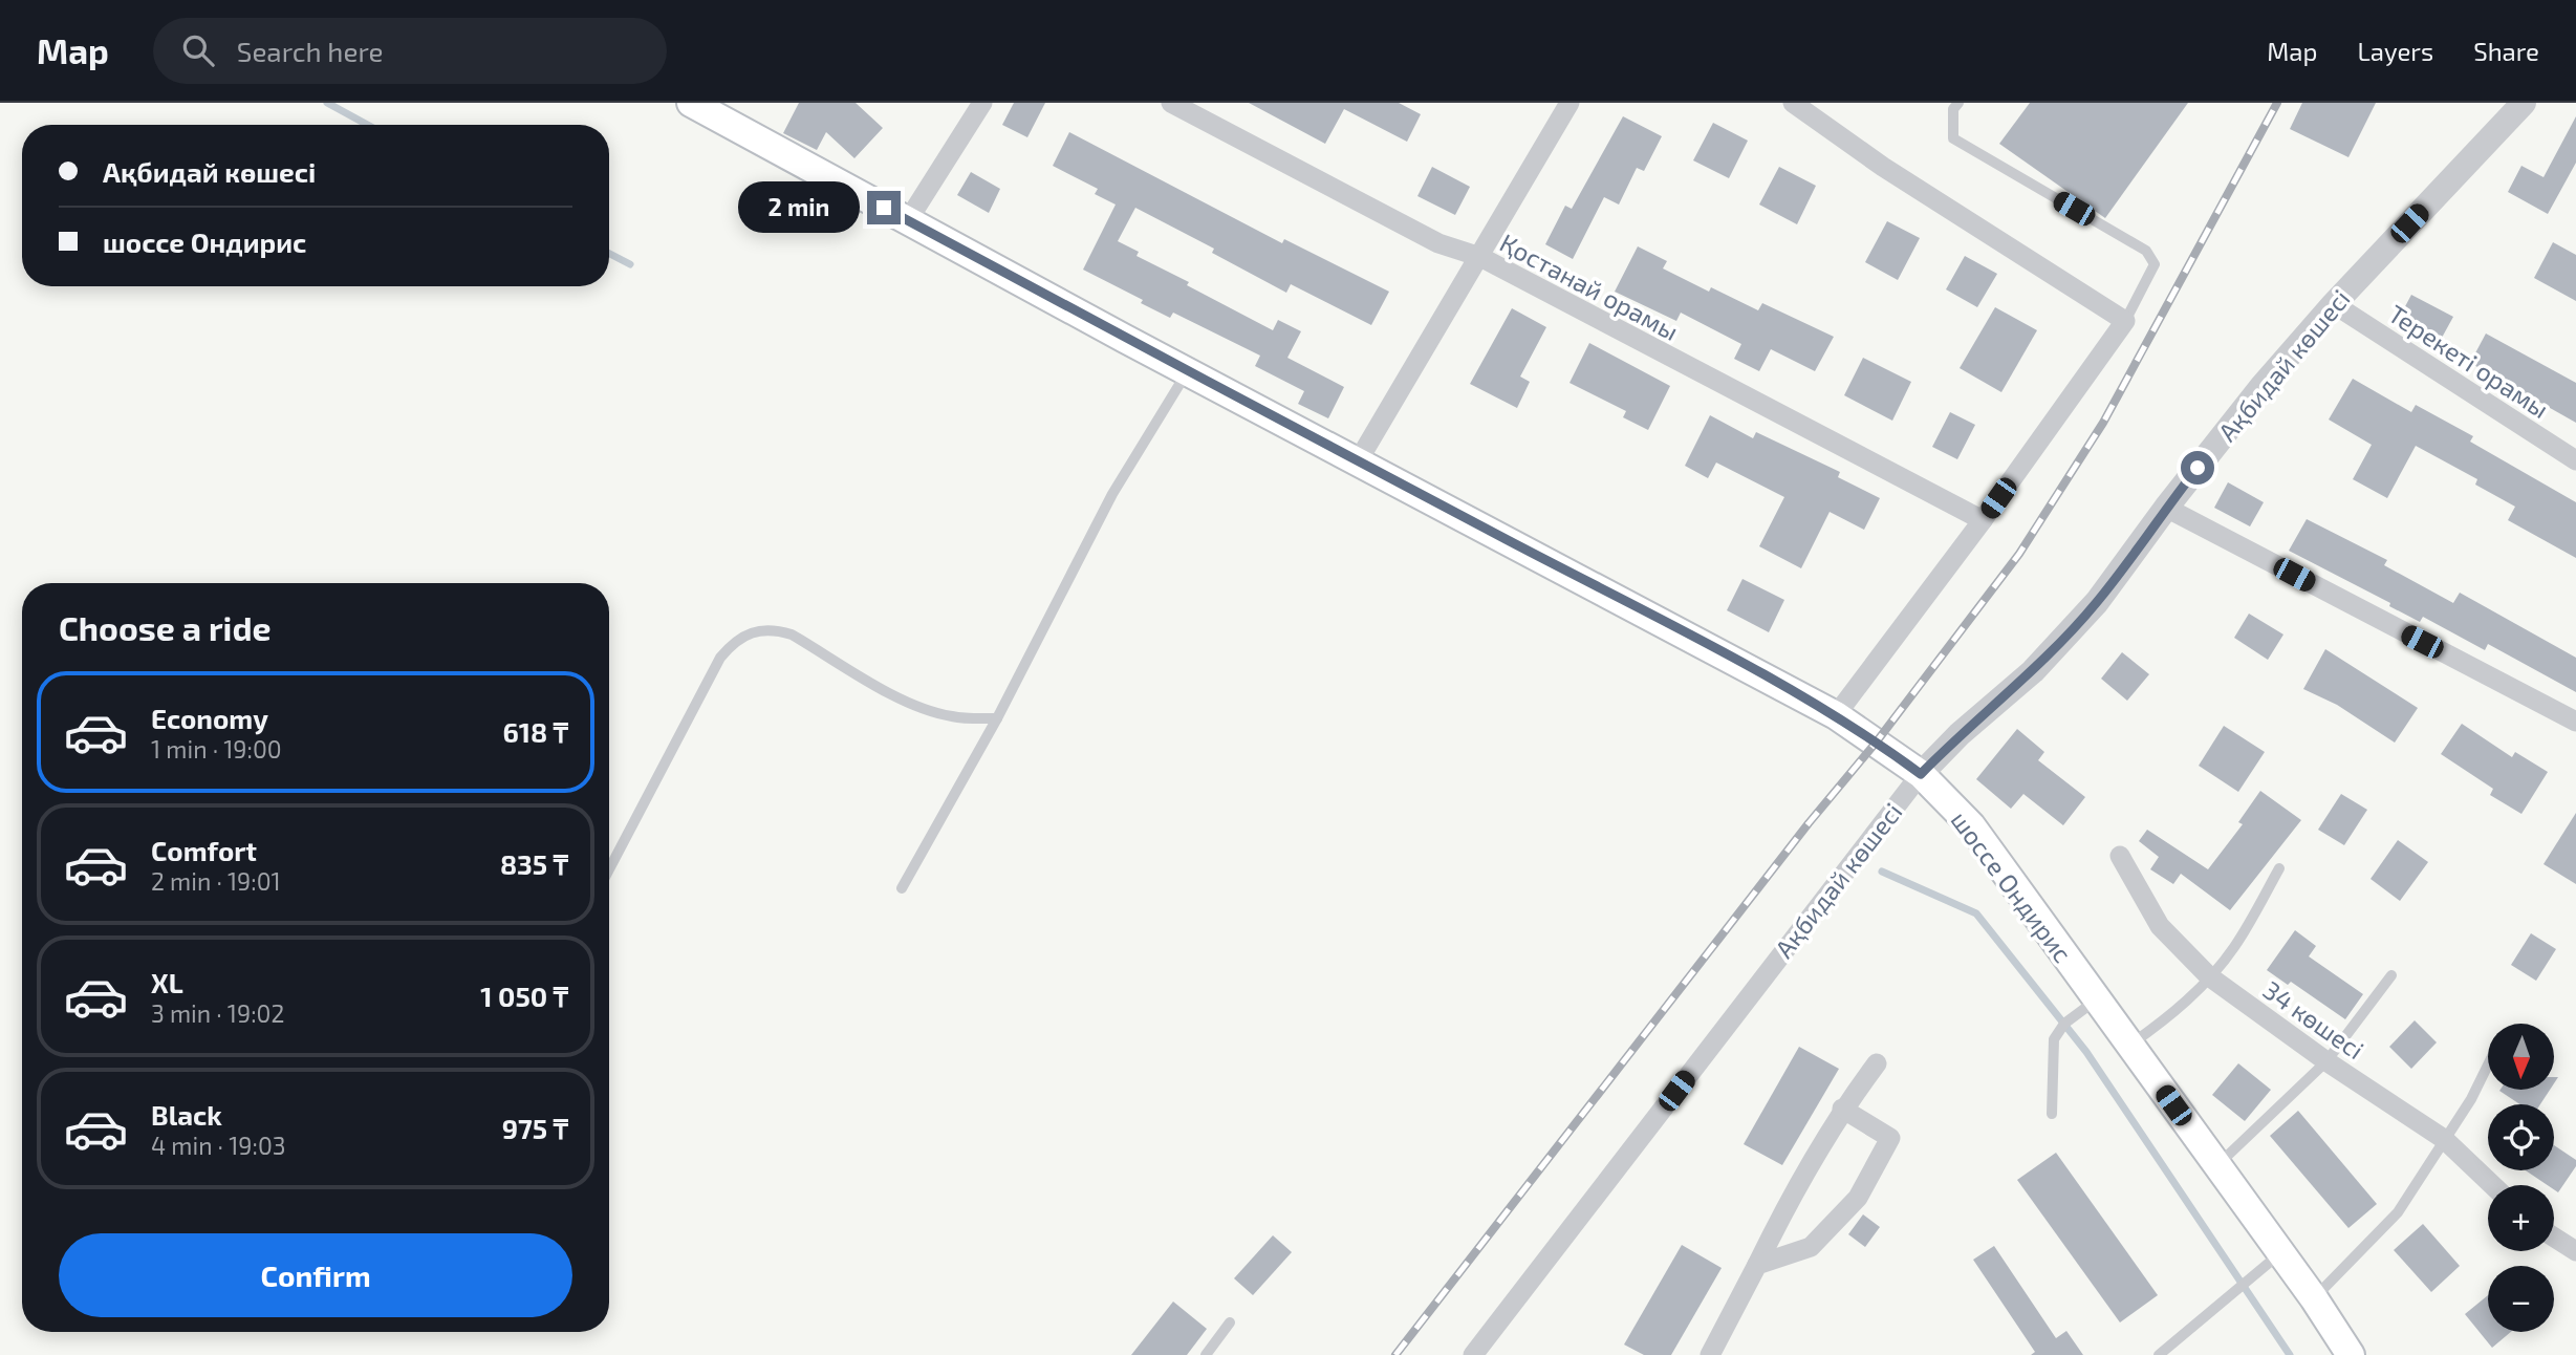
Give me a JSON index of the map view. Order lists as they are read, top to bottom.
{
  "streets": {
    "main road": ["шоссе Ондирис"],
    "street": [
      "Қостанай орамы",
      "Терекеті орамы",
      "Ақбидай көшесі",
      "34 көшесі"
    ]
  },
  "crossings": [
    ["Терекеті орамы", "Ақбидай көшесі"],
    ["Ақбидай көшесі", "шоссе Ондирис"]
  ],
  "north": "bottom",
  "page": {
    "header": "Map",
    "search": "Search here",
    "nav": ["Map", "Layers", "Share"],
    "banner": ["Ақбидай көшесі", "шоссе Ондирис"],
    "bubble": "2 min",
    "heading": "Choose a ride",
    "list": [
      {
        "name": "Economy",
        "note": "1 min · 19:00",
        "value": "618 ₸"
      },
      {
        "name": "Comfort",
        "note": "2 min · 19:01",
        "value": "835 ₸"
      },
      {
        "name": "XL",
        "note": "3 min · 19:02",
        "value": "1 050 ₸"
      },
      {
        "name": "Black",
        "note": "4 min · 19:03",
        "value": "975 ₸"
      }
    ],
    "map_buttons": ["+", "−"],
    "buttons": "Confirm"
  }
}
